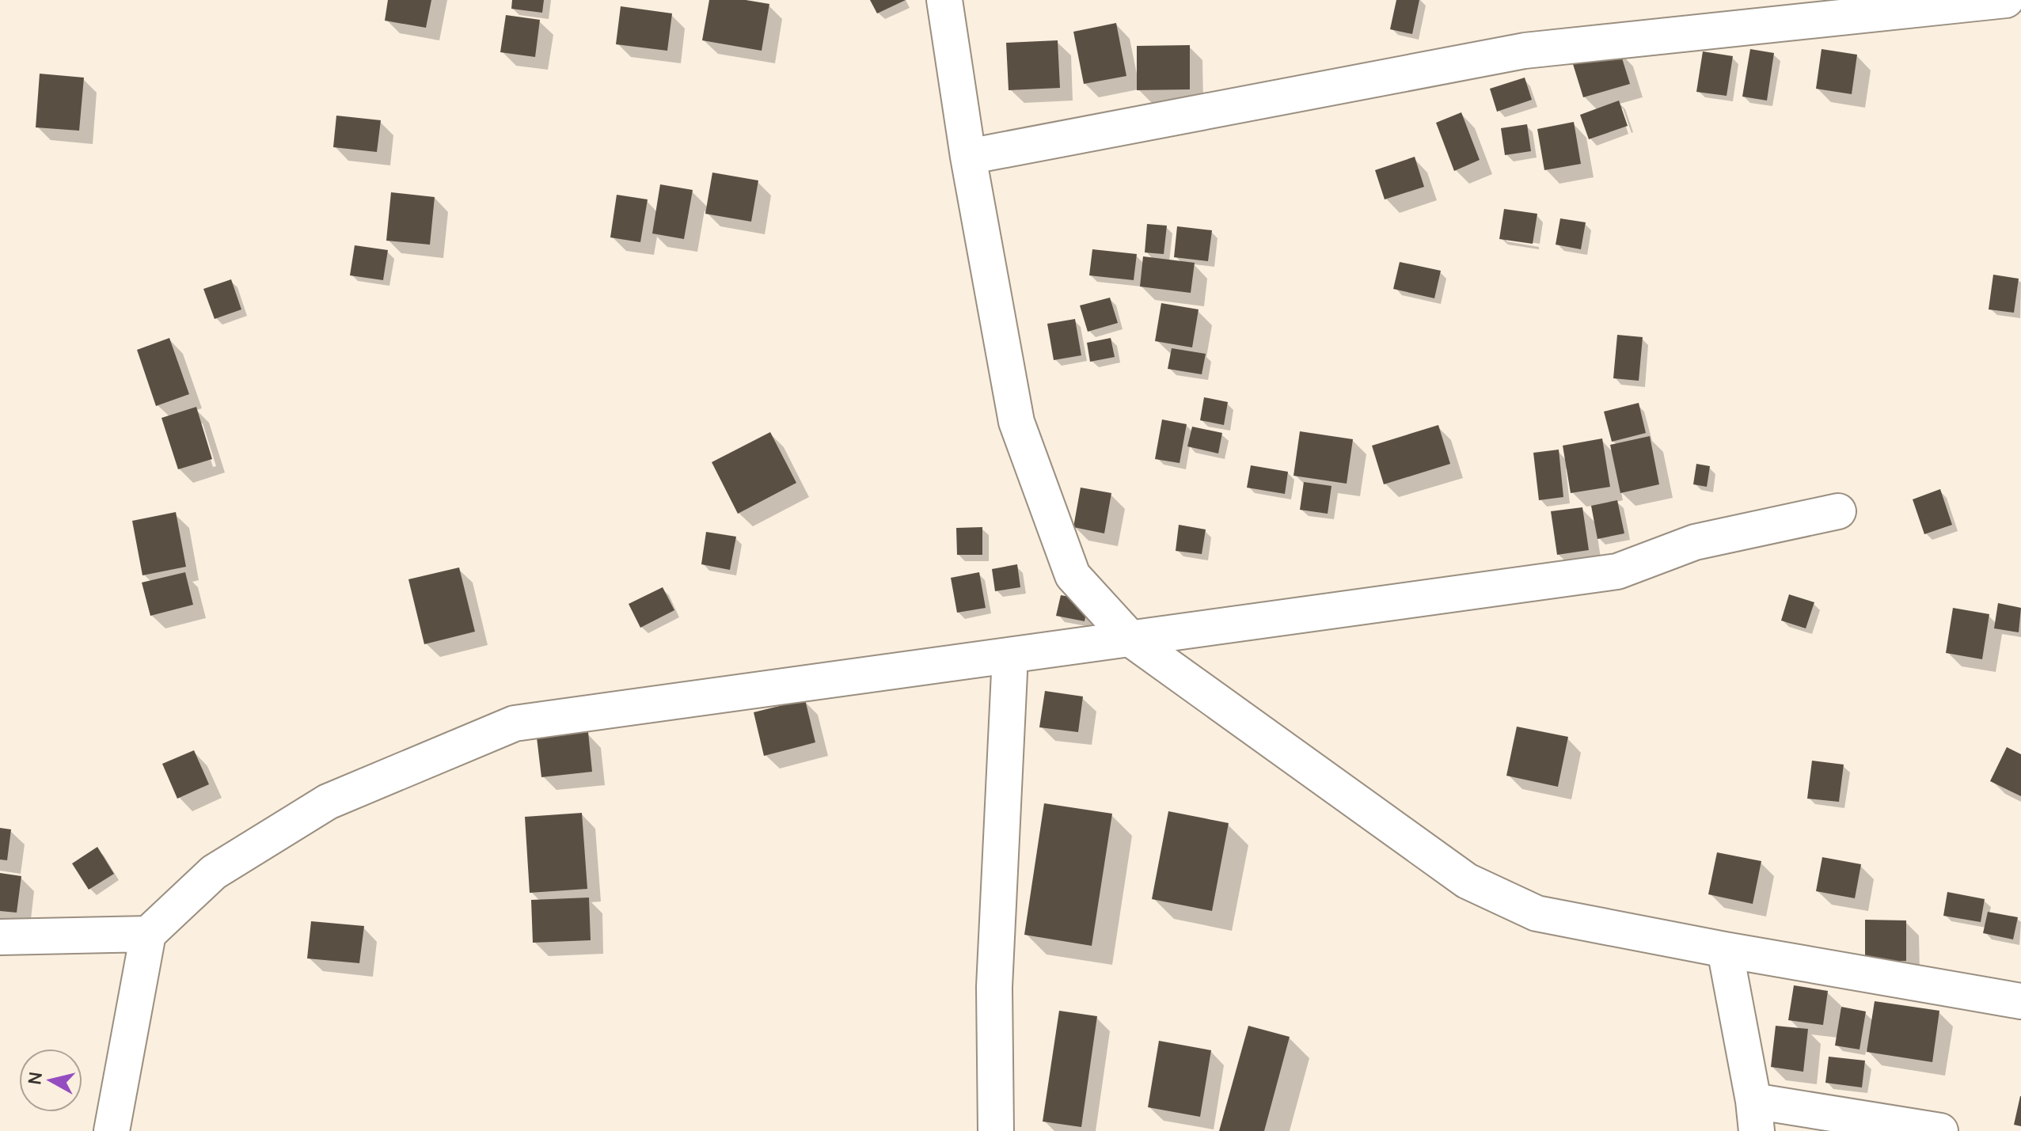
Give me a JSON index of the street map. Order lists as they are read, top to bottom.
{
  "north": "left"
}
